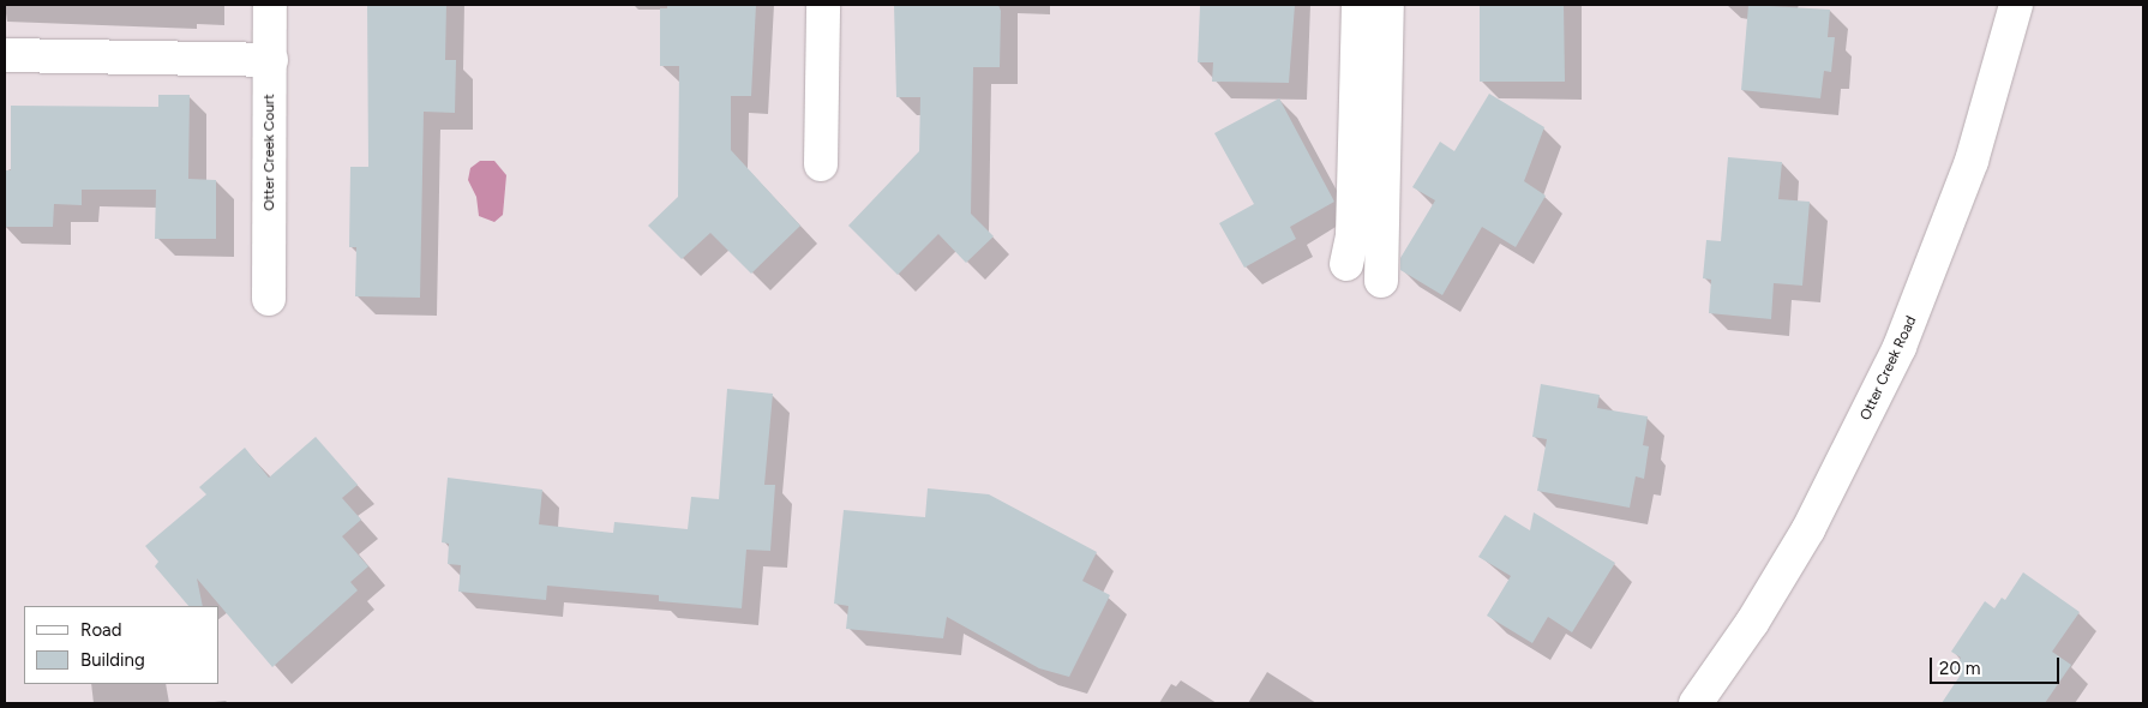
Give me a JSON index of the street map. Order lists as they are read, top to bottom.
{
  "streets": {
    "street": ["Otter Creek Court", "Otter Creek Road"]
  },
  "legend": ["Road", "Building"],
  "scale_bar": "20 m"
}
